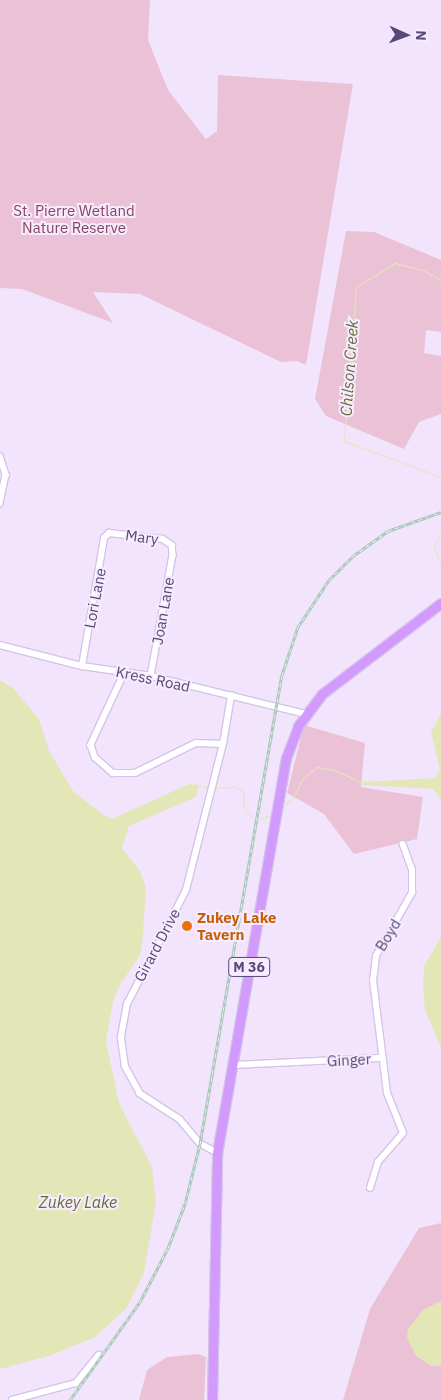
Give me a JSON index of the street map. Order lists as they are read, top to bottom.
{
  "streets": {
    "main road": ["M 36"],
    "street": [
      "Mary",
      "Lori Lane",
      "Joan Lane",
      "Kress Road",
      "Boyd",
      "Girard Drive",
      "Ginger"
    ]
  },
  "crossings": [
    ["Mary", "Lori Lane"],
    ["Mary", "Joan Lane"],
    ["Lori Lane", "Kress Road"],
    ["Joan Lane", "Kress Road"],
    ["Kress Road", "Girard Drive"],
    ["Kress Road", "M 36"],
    ["Boyd", "Ginger"],
    ["Girard Drive", "M 36"],
    ["M 36", "Ginger"]
  ],
  "water": ["Chilson Creek", "Zukey Lake"],
  "parks": ["St. Pierre Wetland Nature Reserve"],
  "places": ["Zukey Lake Tavern"],
  "north": "right"
}
